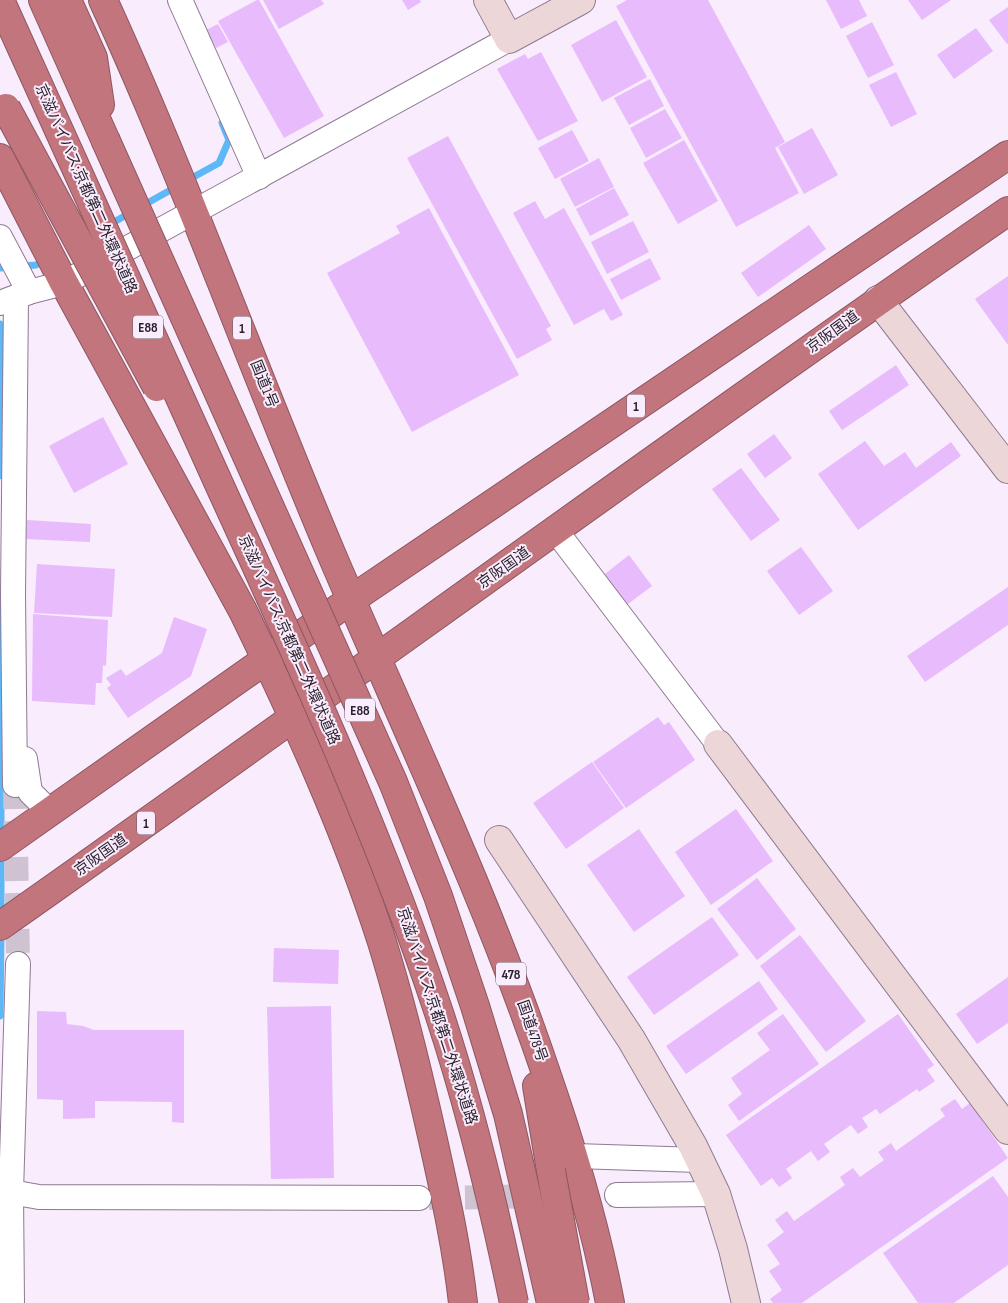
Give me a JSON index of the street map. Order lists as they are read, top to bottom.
{
  "streets": {
    "highway": [
      "京滋バイパス;京都第二外環状道路",
      "E88",
      "1",
      "京阪国道",
      "国道1号",
      "478",
      "国道478号"
    ]
  },
  "crossings": [
    ["1", "国道1号"],
    ["京阪国道", "国道1号"],
    ["京阪国道", "国道478号"],
    ["国道1号", "国道478号"]
  ]
}
